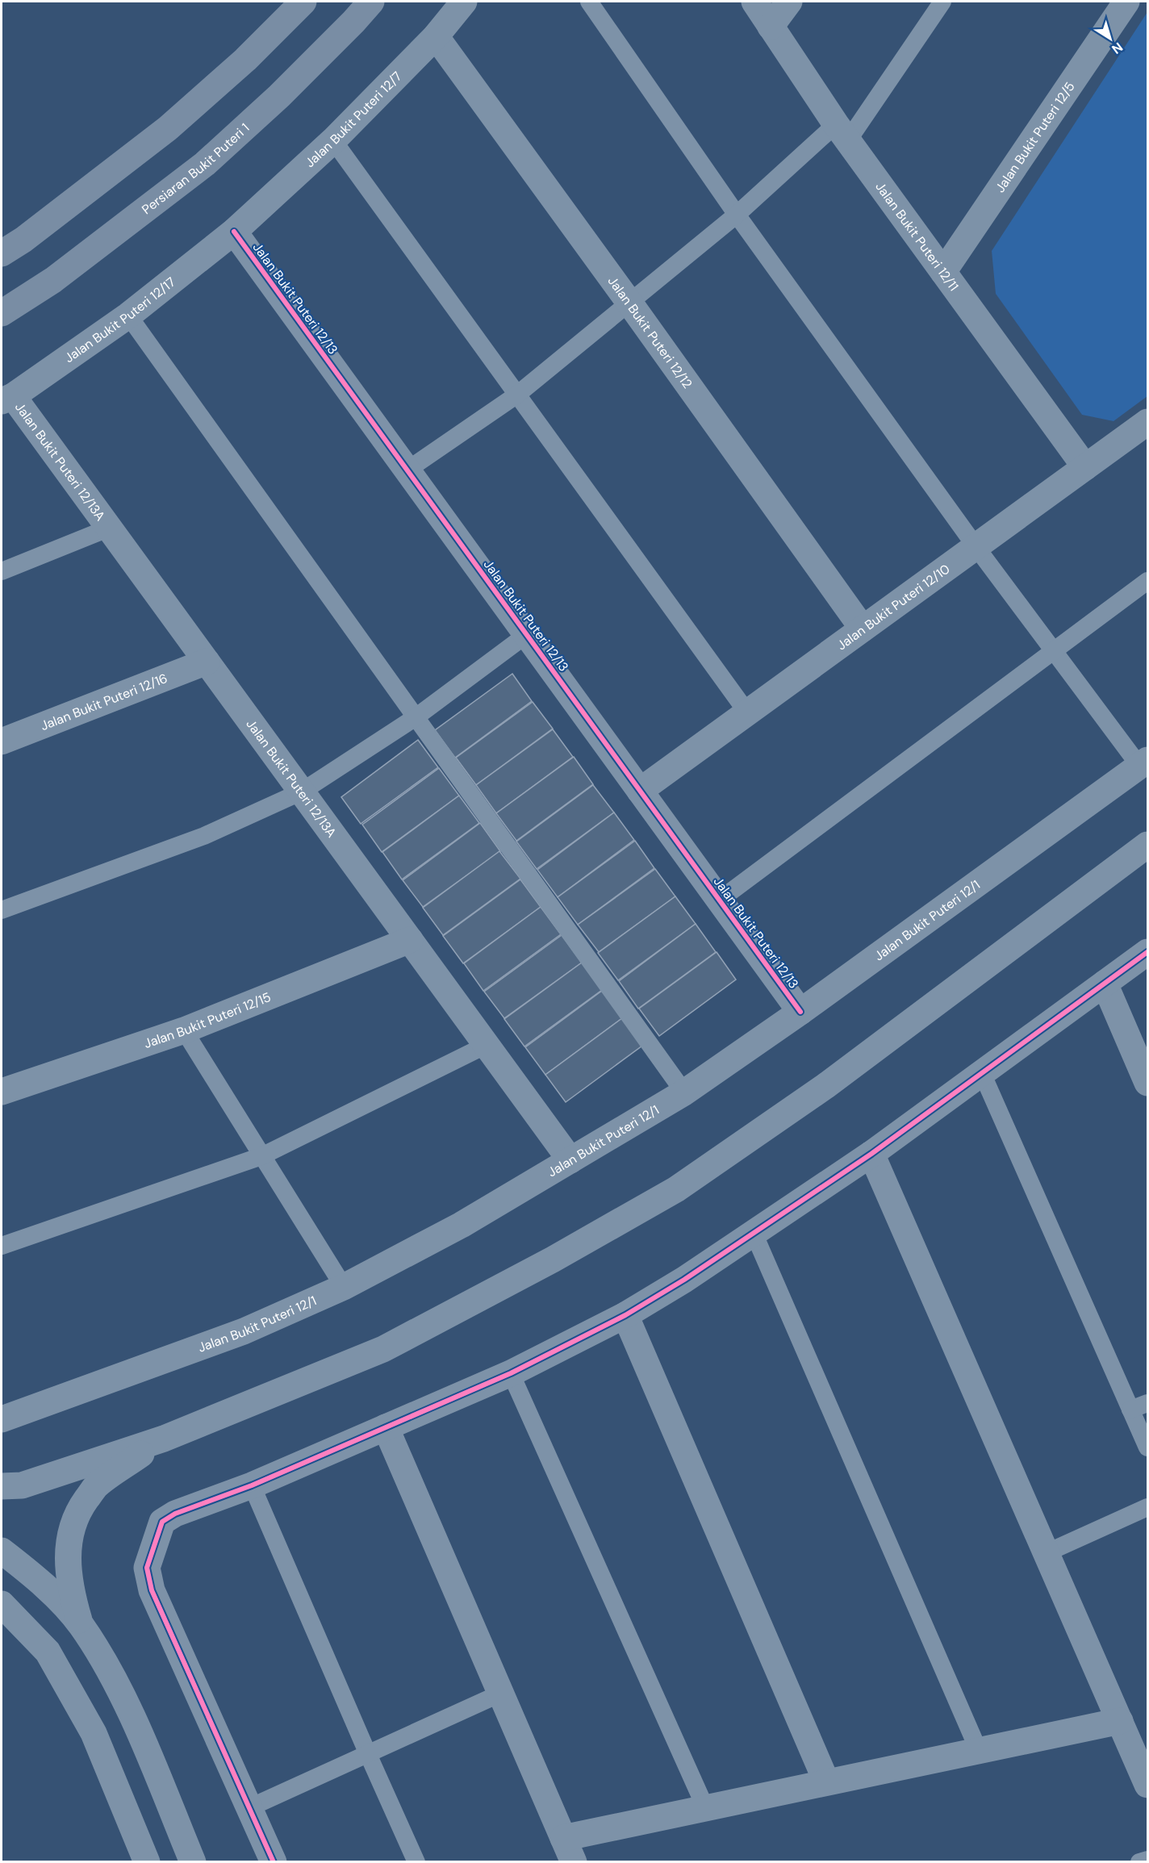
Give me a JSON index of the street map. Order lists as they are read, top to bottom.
{
  "streets": {
    "street": [
      "Jalan Bukit Puteri 12/7",
      "Jalan Bukit Puteri 12/5",
      "Persiaran Bukit Puteri 1",
      "Jalan Bukit Puteri 12/11",
      "Jalan Bukit Puteri 12/13",
      "Jalan Bukit Puteri 12/17",
      "Jalan Bukit Puteri 12/12",
      "Jalan Bukit Puteri 12/13A",
      "Jalan Bukit Puteri 12/10",
      "Jalan Bukit Puteri 12/16",
      "Jalan Bukit Puteri 12/1",
      "Jalan Bukit Puteri 12/15"
    ]
  },
  "crossings": [
    ["Jalan Bukit Puteri 12/7", "Jalan Bukit Puteri 12/13"],
    ["Jalan Bukit Puteri 12/7", "Jalan Bukit Puteri 12/17"],
    ["Jalan Bukit Puteri 12/7", "Jalan Bukit Puteri 12/12"],
    ["Jalan Bukit Puteri 12/5", "Jalan Bukit Puteri 12/11"],
    ["Jalan Bukit Puteri 12/11", "Jalan Bukit Puteri 12/10"],
    ["Jalan Bukit Puteri 12/13", "Jalan Bukit Puteri 12/17"],
    ["Jalan Bukit Puteri 12/13", "Jalan Bukit Puteri 12/10"],
    ["Jalan Bukit Puteri 12/13", "Jalan Bukit Puteri 12/1"],
    ["Jalan Bukit Puteri 12/17", "Jalan Bukit Puteri 12/13A"],
    ["Jalan Bukit Puteri 12/12", "Jalan Bukit Puteri 12/10"],
    ["Jalan Bukit Puteri 12/13A", "Jalan Bukit Puteri 12/16"],
    ["Jalan Bukit Puteri 12/13A", "Jalan Bukit Puteri 12/1"],
    ["Jalan Bukit Puteri 12/13A", "Jalan Bukit Puteri 12/15"]
  ],
  "north": "bottom right"
}
